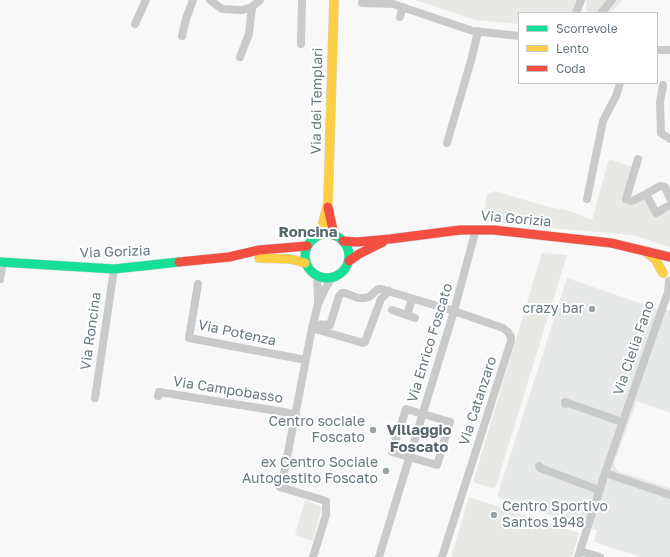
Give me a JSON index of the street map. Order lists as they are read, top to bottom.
{
  "streets": {
    "main road": ["Via dei Templari", "Via Gorizia"],
    "street": [
      "Via Roncina",
      "Via Potenza",
      "Via Enrico Foscato",
      "Via Clelia Fano",
      "Via Campobasso",
      "Via Catanzaro"
    ]
  },
  "crossings": [
    ["Via Gorizia", "Via Roncina"],
    ["Via Gorizia", "Via Enrico Foscato"],
    ["Via Gorizia", "Via Clelia Fano"],
    ["Via Gorizia", "Via Campobasso"],
    ["Via Potenza", "Via Campobasso"],
    ["Via Enrico Foscato", "Via Catanzaro"]
  ],
  "districts": ["Roncina", "Villaggio Foscato"],
  "places": [
    "crazy bar",
    "Centro sociale Foscato",
    "ex Centro Sociale Autogestito Foscato",
    "Centro Sportivo Santos 1948"
  ],
  "legend": ["Scorrevole", "Lento", "Coda"]
}
